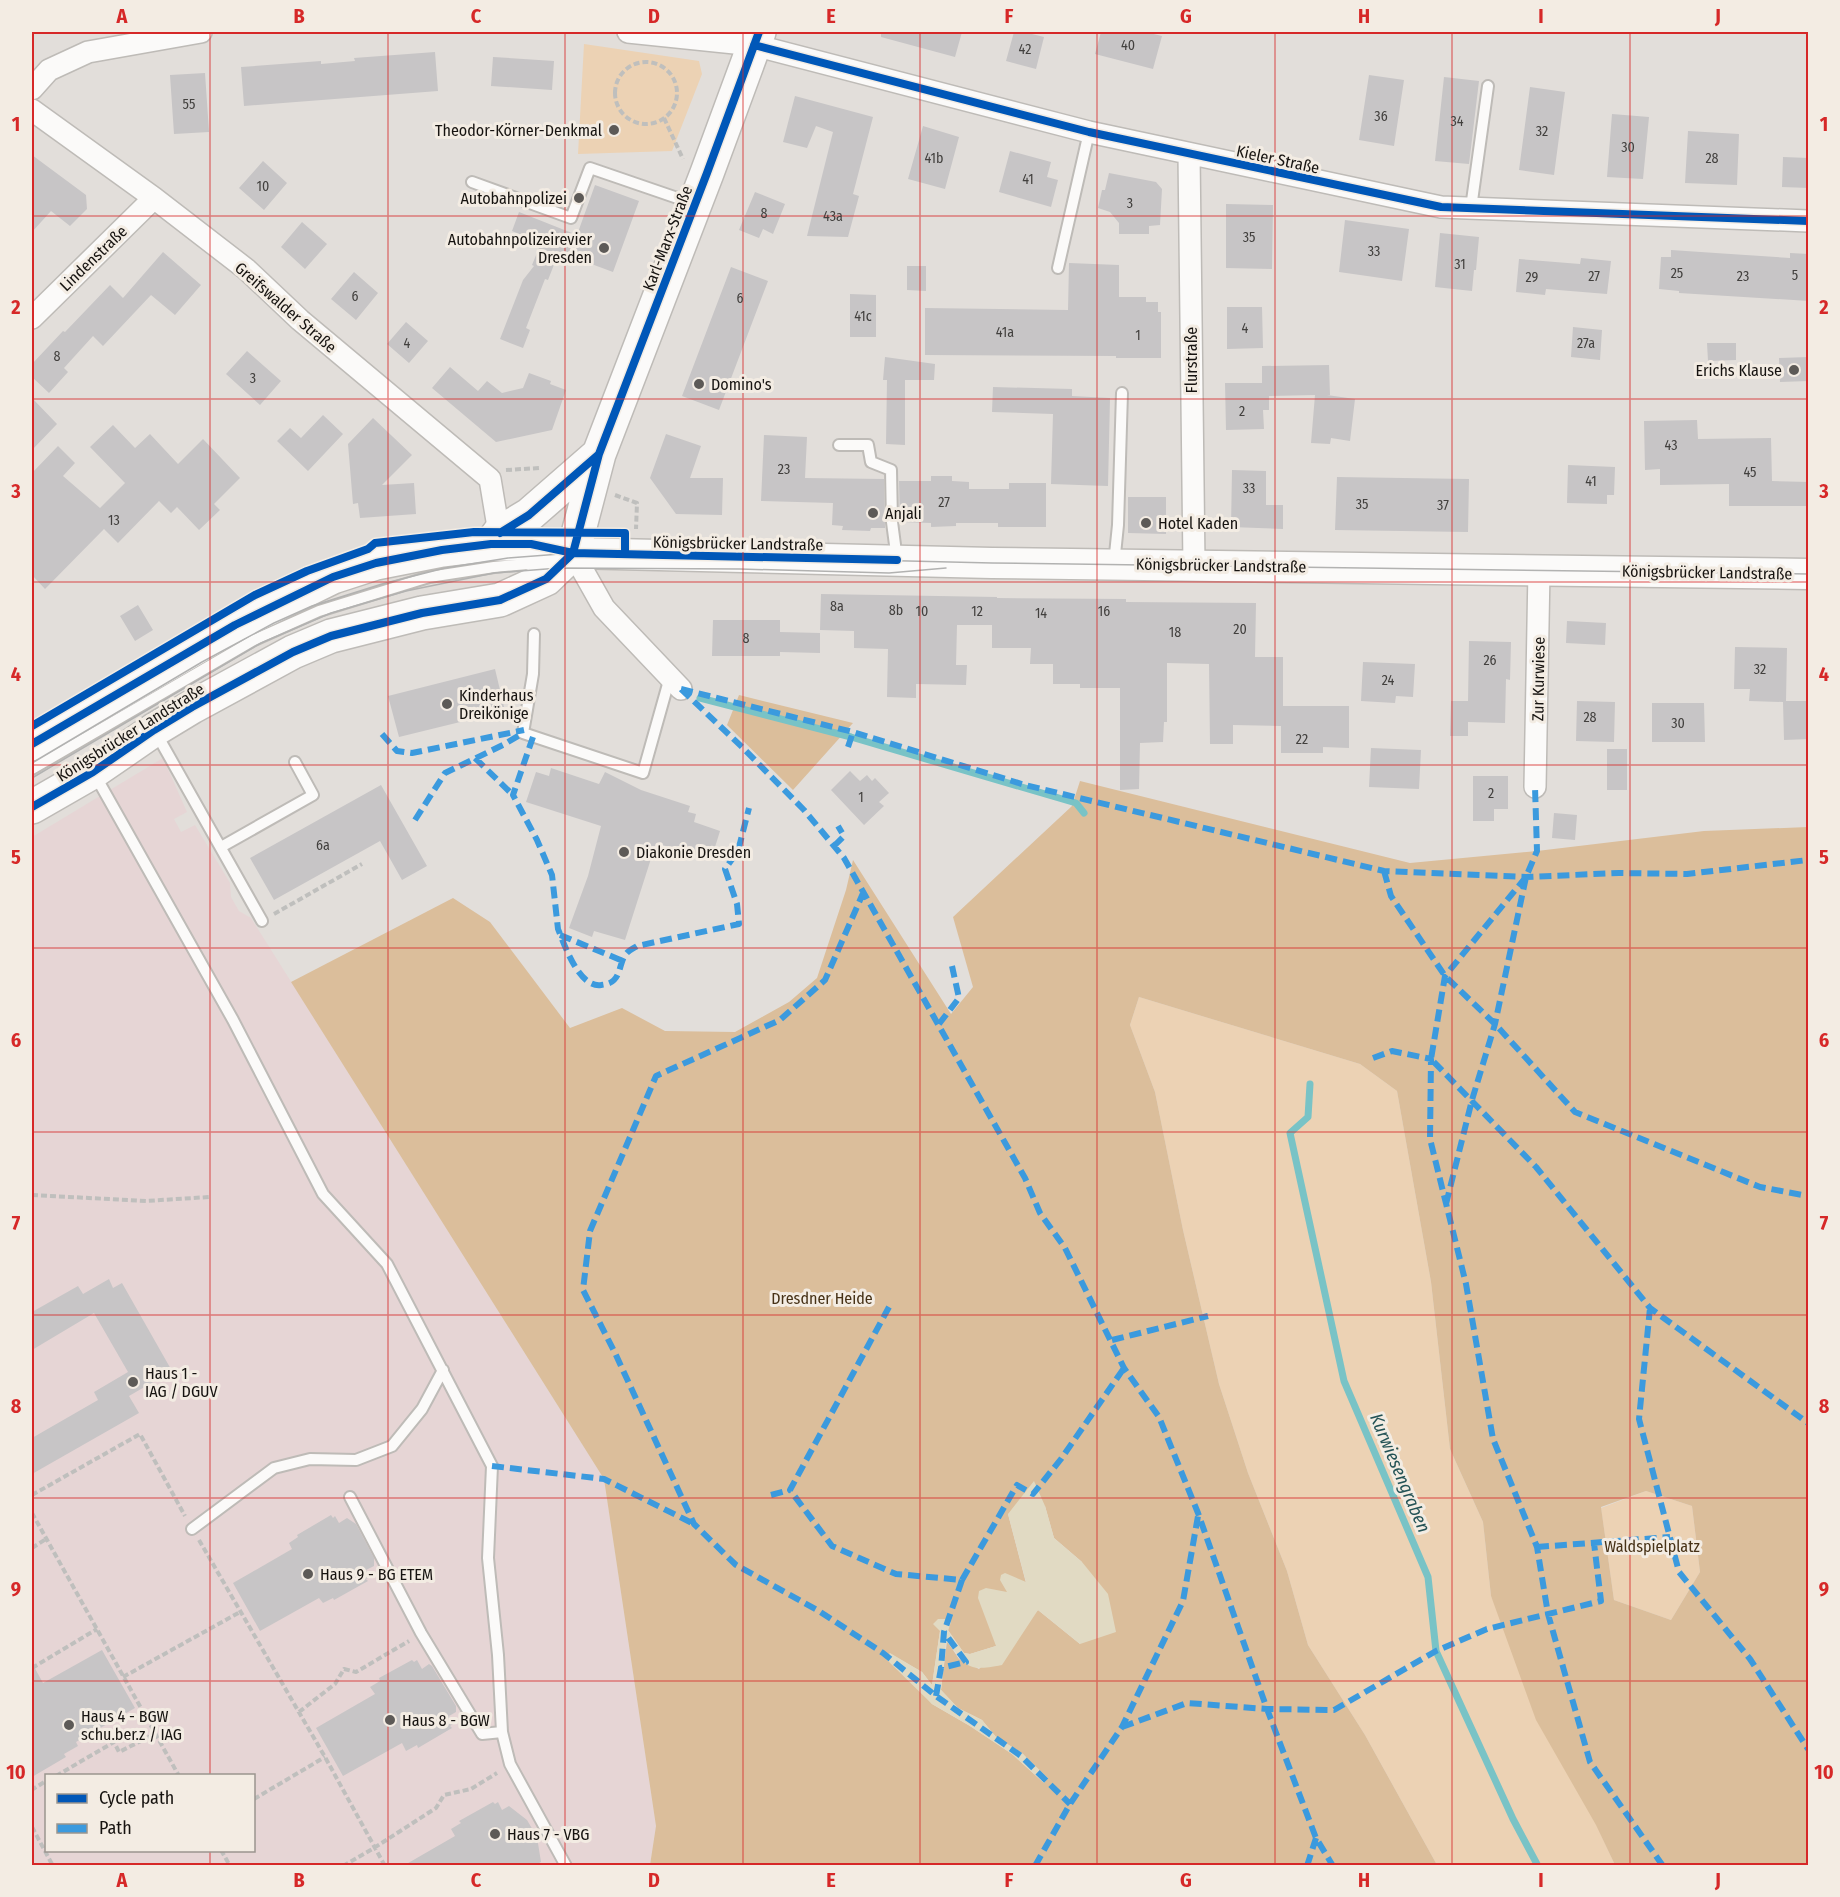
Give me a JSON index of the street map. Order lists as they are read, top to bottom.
{
  "streets": {
    "main road": ["Karl-Marx-Straße", "Königsbrücker Landstraße"],
    "street": [
      "Kieler Straße",
      "Lindenstraße",
      "Greifswalder Straße",
      "Flurstraße",
      "Zur Kurwiese"
    ]
  },
  "crossings": [
    ["Kieler Straße", "Karl-Marx-Straße"],
    ["Kieler Straße", "Flurstraße"],
    ["Karl-Marx-Straße", "Greifswalder Straße"],
    ["Karl-Marx-Straße", "Königsbrücker Landstraße"],
    ["Lindenstraße", "Greifswalder Straße"],
    ["Flurstraße", "Königsbrücker Landstraße"],
    ["Königsbrücker Landstraße", "Zur Kurwiese"]
  ],
  "water": ["Kurwiesengraben"],
  "parks": ["Dresdner Heide", "Waldspielplatz"],
  "places": [
    "Theodor-Körner-Denkmal",
    "Autobahnpolizei",
    "Autobahnpolizeirevier Dresden",
    "Erichs Klause",
    "Domino's",
    "Anjali",
    "Hotel Kaden",
    "Kinderhaus Dreikönige",
    "Diakonie Dresden",
    "Haus 1 - IAG / DGUV",
    "Haus 9 - BG ETEM",
    "Haus 8 - BGW",
    "Haus 4 - BGW schu.ber.z / IAG",
    "Haus 7 - VBG"
  ],
  "house_numbers": [
    "40",
    "42",
    "55",
    "36",
    "34",
    "32",
    "30",
    "41b",
    "28",
    "41",
    "10",
    "3",
    "8",
    "43a",
    "35",
    "33",
    "31",
    "25",
    "5",
    "27",
    "23",
    "29",
    "6",
    "6",
    "41c",
    "4",
    "41a",
    "1",
    "4",
    "27a",
    "8",
    "3",
    "2",
    "43",
    "23",
    "45",
    "41",
    "33",
    "27",
    "35",
    "37",
    "13",
    "8a",
    "8b",
    "10",
    "12",
    "16",
    "14",
    "20",
    "18",
    "8",
    "26",
    "32",
    "24",
    "28",
    "30",
    "22",
    "2",
    "1",
    "6a"
  ],
  "legend": ["Cycle path", "Path"],
  "grid": {
    "columns": [
      "A",
      "B",
      "C",
      "D",
      "E",
      "F",
      "G",
      "H",
      "I",
      "J"
    ],
    "rows": [
      "1",
      "2",
      "3",
      "4",
      "5",
      "6",
      "7",
      "8",
      "9",
      "10"
    ]
  }
}
